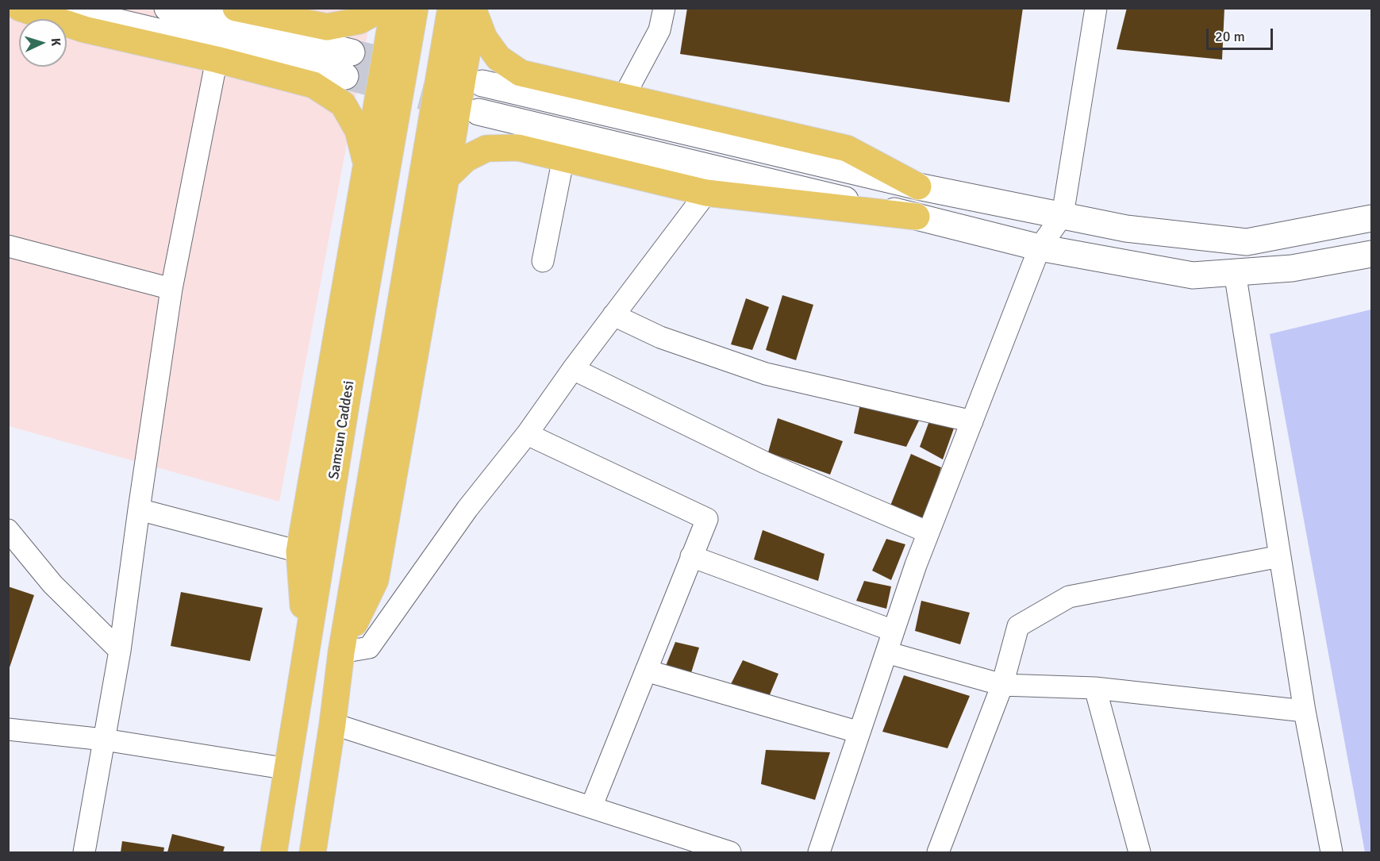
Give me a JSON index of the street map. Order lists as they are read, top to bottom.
{
  "streets": {
    "highway": ["Samsun Caddesi"]
  },
  "scale_bar": "20 m",
  "north": "right"
}
